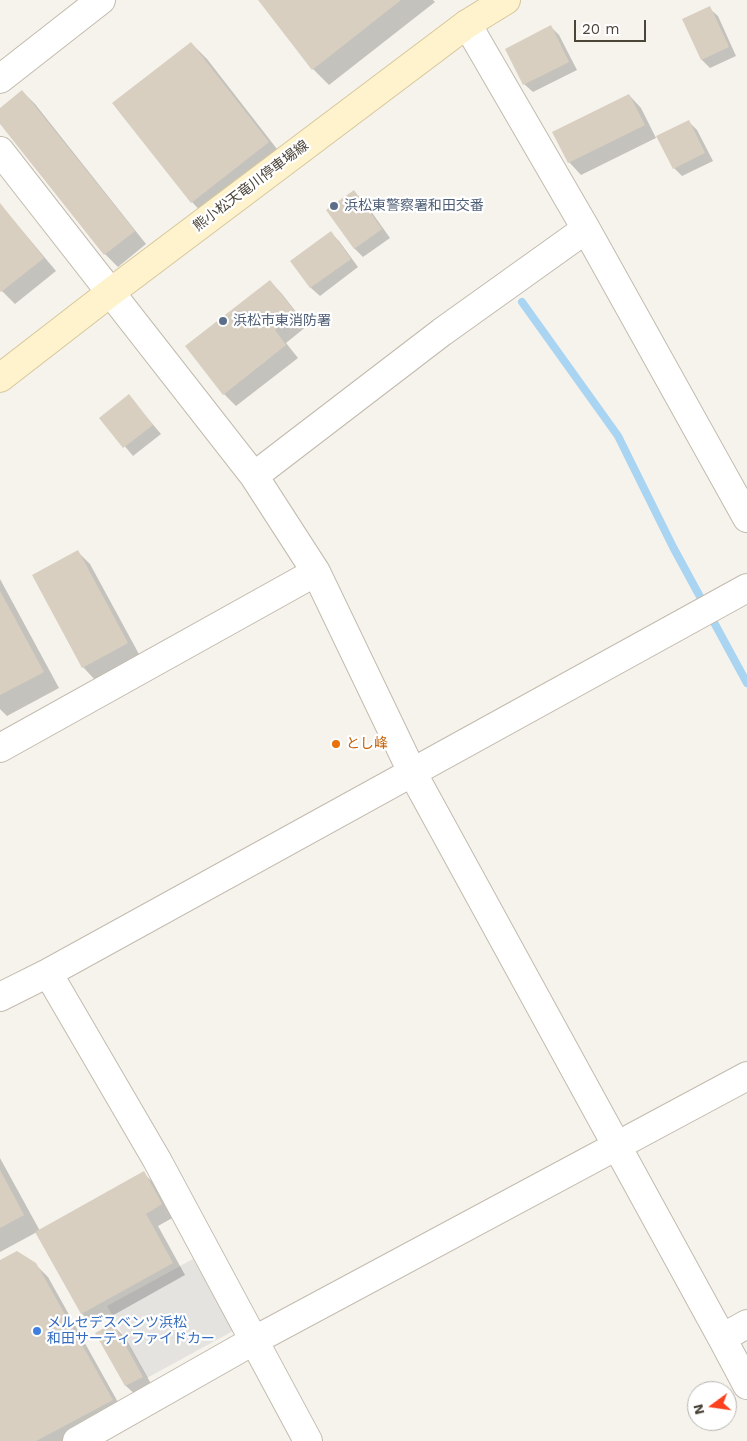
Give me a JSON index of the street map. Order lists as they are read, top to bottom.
{
  "streets": {
    "main road": ["熊小松天竜川停車場線"]
  },
  "places": [
    "浜松東警察署和田交番",
    "浜松市東消防署",
    "とし峰",
    "メルセデスベンツ浜松 和田サーティファイドカー"
  ],
  "scale_bar": "20 m",
  "north": "left"
}
